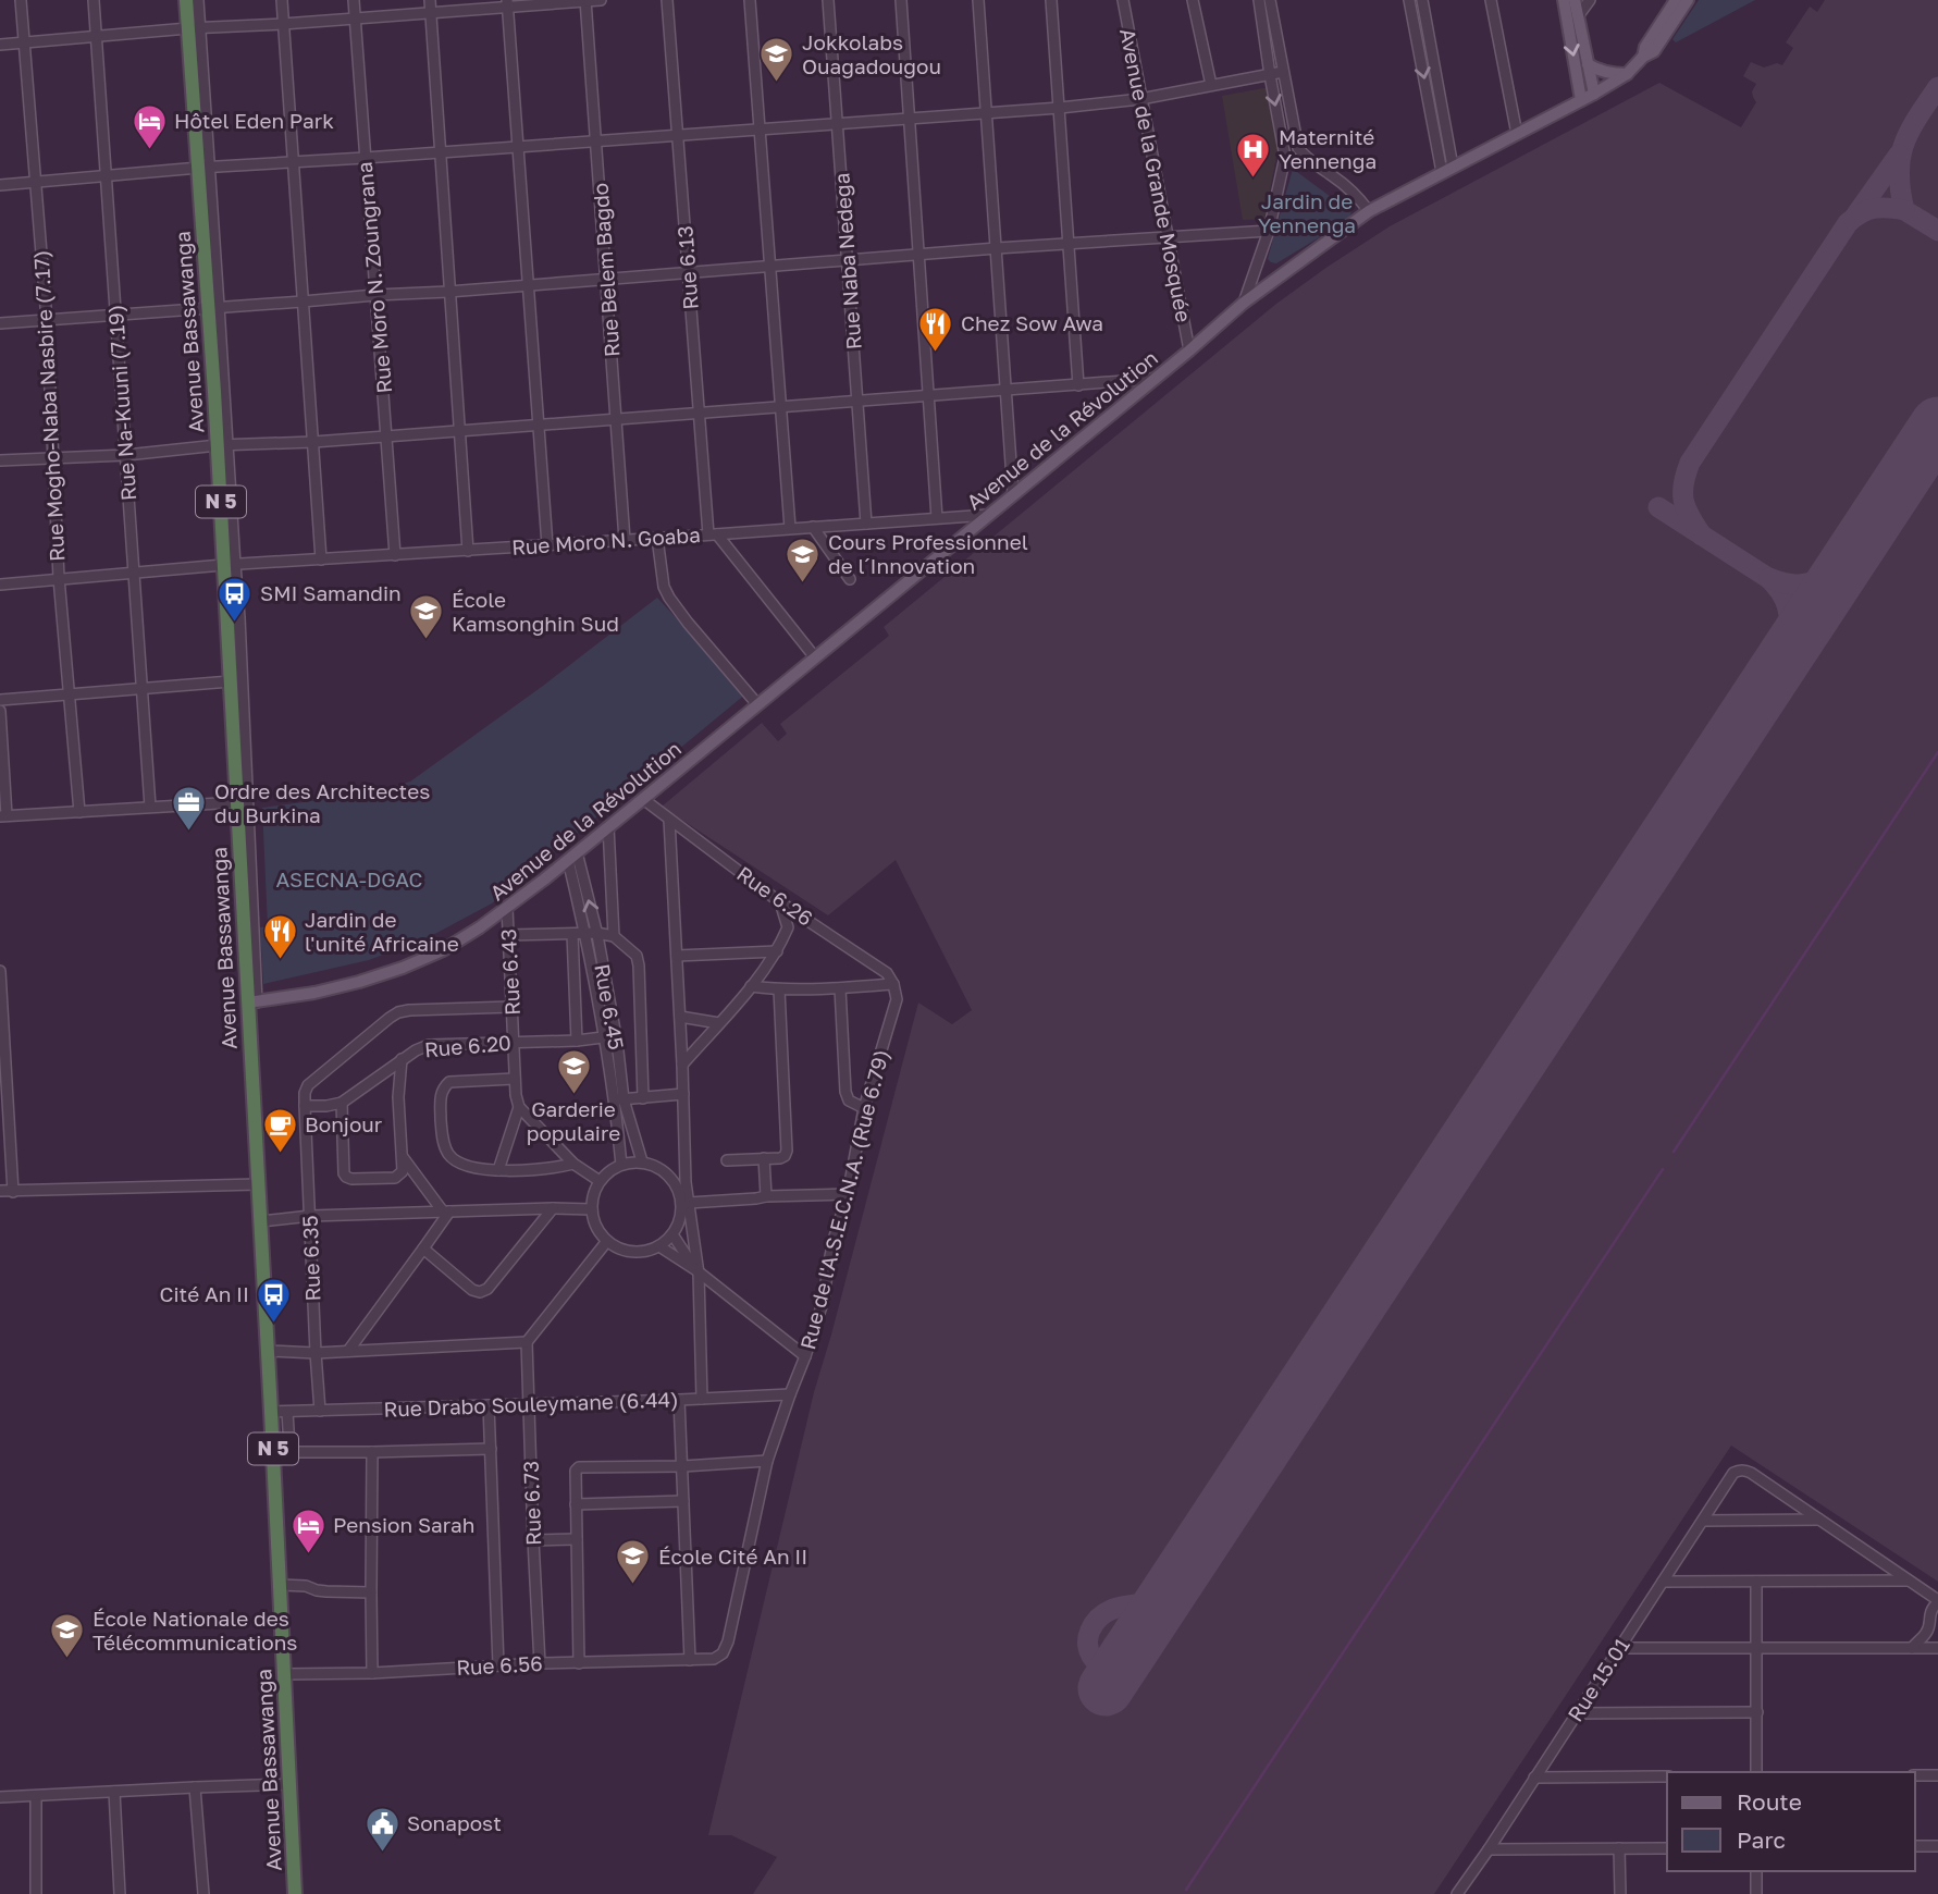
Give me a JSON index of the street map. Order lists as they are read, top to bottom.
{
  "streets": {
    "highway": ["Avenue Bassawanga", "N 5"],
    "main road": ["Avenue de la Révolution"],
    "street": [
      "Avenue de la Grande Mosquée",
      "Rue Naba Nedega",
      "Rue 6.13",
      "Rue Belem Bagdo",
      "Rue Moro N. Zoungrana",
      "Rue Na-Kuuni (7.19)",
      "Rue Mogho-Naba Nasbire (7.17)",
      "Rue Moro N. Goaba",
      "Rue 6.26",
      "Rue 6.43",
      "Rue 6.45",
      "Rue 6.20",
      "Rue de l'A.S.E.C.N.A. (Rue 6.79)",
      "Rue 6.35",
      "Rue Drabo Souleymane (6.44)",
      "Rue 6.73",
      "Rue 6.56",
      "Rue 15.01"
    ]
  },
  "crossings": [
    ["Avenue de la Grande Mosquée", "Avenue de la Révolution"],
    ["Rue Naba Nedega", "Rue Moro N. Goaba"],
    ["Rue 6.13", "Rue Moro N. Goaba"],
    ["Rue Belem Bagdo", "Rue Moro N. Goaba"],
    ["Rue Moro N. Zoungrana", "Rue Moro N. Goaba"],
    ["Avenue Bassawanga", "Avenue de la Révolution"],
    ["Avenue Bassawanga", "Rue Moro N. Goaba"],
    ["Avenue Bassawanga", "Rue Drabo Souleymane (6.44)"],
    ["Avenue Bassawanga", "Rue 6.56"],
    ["Rue Na-Kuuni (7.19)", "Rue Moro N. Goaba"],
    ["Rue Mogho-Naba Nasbire (7.17)", "Rue Moro N. Goaba"],
    ["Avenue de la Révolution", "Rue Moro N. Goaba"],
    ["Avenue de la Révolution", "Rue 6.26"],
    ["Avenue de la Révolution", "Rue 6.43"],
    ["Avenue de la Révolution", "Rue 6.45"],
    ["Rue 6.26", "Rue de l'A.S.E.C.N.A. (Rue 6.79)"],
    ["Rue 6.43", "Rue 6.20"],
    ["Rue 6.45", "Rue 6.20"],
    ["Rue de l'A.S.E.C.N.A. (Rue 6.79)", "Rue Drabo Souleymane (6.44)"],
    ["Rue de l'A.S.E.C.N.A. (Rue 6.79)", "Rue 6.56"],
    ["Rue 6.35", "Rue Drabo Souleymane (6.44)"],
    ["Rue Drabo Souleymane (6.44)", "Rue 6.73"],
    ["Rue 6.73", "Rue 6.56"]
  ],
  "parks": ["Jardin de Yennenga", "ASECNA-DGAC"],
  "places": {
    "school or university": [
      "Jokkolabs Ouagadougou",
      "Cours Professionnel de l´Innovation",
      "École Kamsonghin Sud",
      "Garderie populaire",
      "École Cité An II",
      "École Nationale des Télécommunications"
    ],
    "hotel": ["Hôtel Eden Park", "Pension Sarah"],
    "hospital": ["Maternité Yennenga"],
    "restaurant": ["Chez Sow Awa", "Jardin de l'unité Africaine"],
    "bus stop": ["SMI Samandin", "Cité An II"],
    "office": ["Ordre des Architectes du Burkina"],
    "cafe": ["Bonjour"],
    "public building": ["Sonapost"]
  },
  "legend": ["Route", "Parc"]
}
